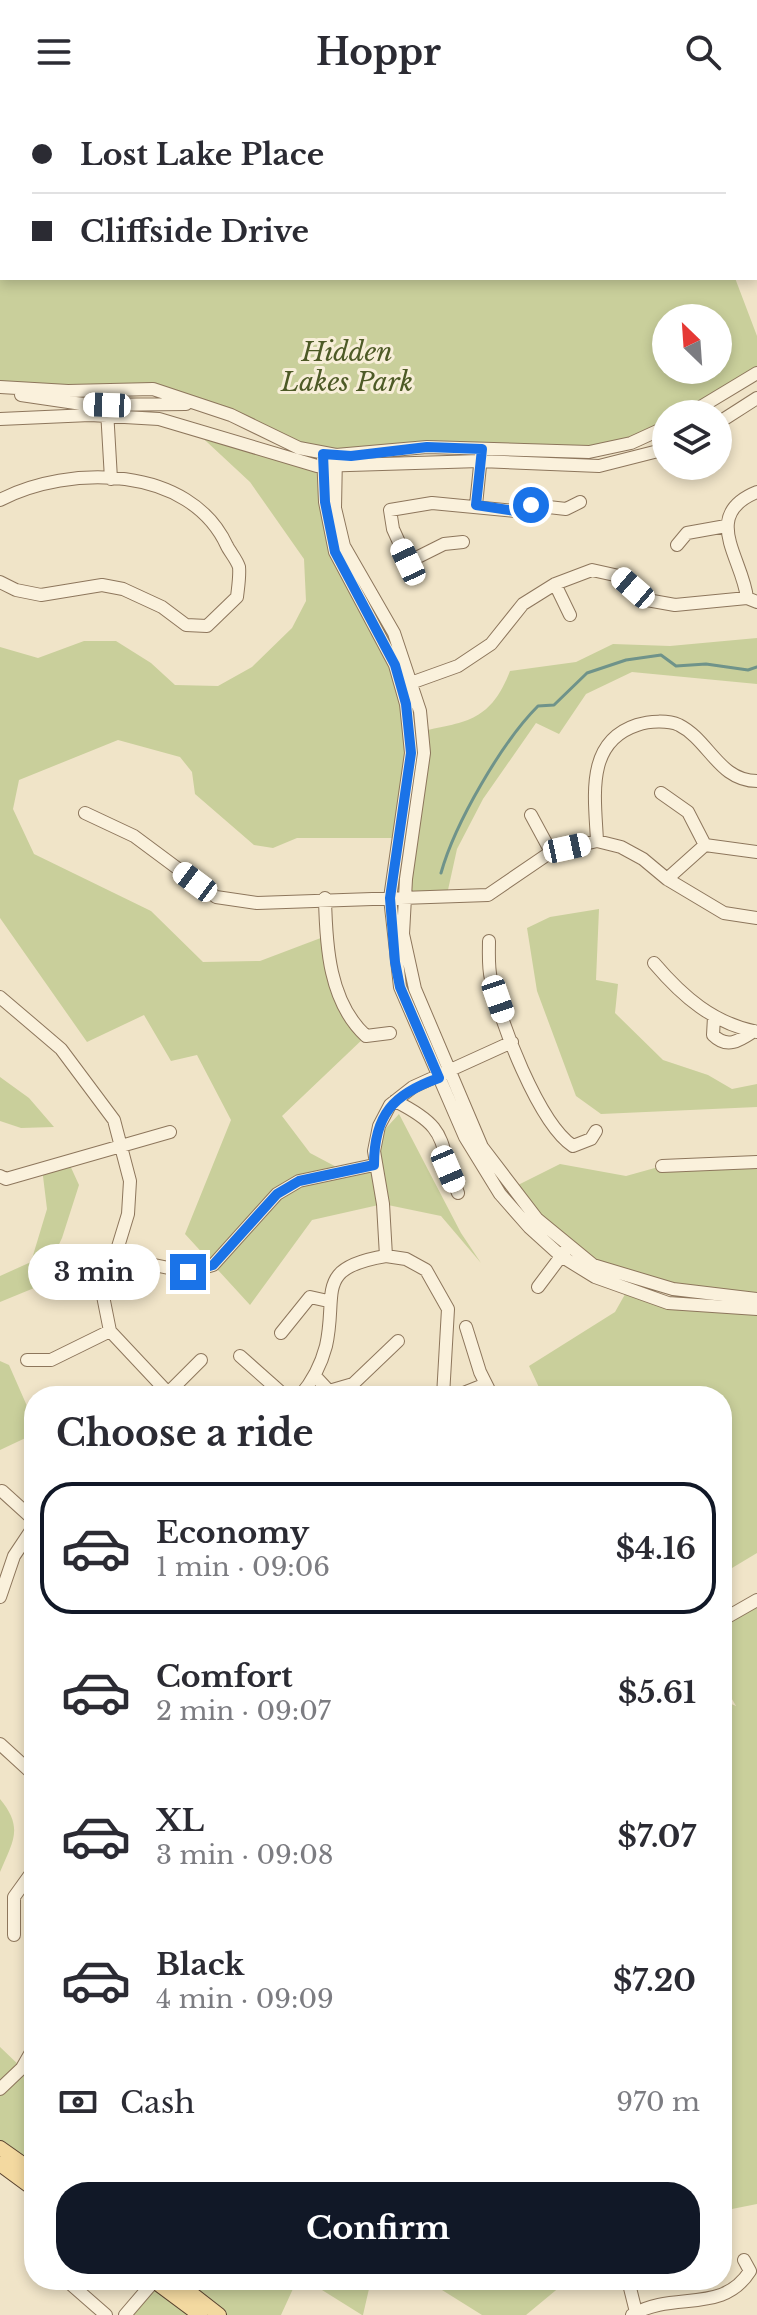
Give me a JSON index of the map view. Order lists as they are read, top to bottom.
{
  "parks": ["Hidden Lakes Park"],
  "north": "top left",
  "page": {
    "header": "Hoppr",
    "banner": ["Lost Lake Place", "Cliffside Drive"],
    "bubble": "3 min",
    "heading": "Choose a ride",
    "list": [
      {
        "name": "Economy",
        "note": "1 min · 09:06",
        "value": "$4.16"
      },
      {
        "name": "Comfort",
        "note": "2 min · 09:07",
        "value": "$5.61"
      },
      {
        "name": "XL",
        "note": "3 min · 09:08",
        "value": "$7.07"
      },
      {
        "name": "Black",
        "note": "4 min · 09:09",
        "value": "$7.20"
      }
    ],
    "pay": ["Cash", "970 m"],
    "buttons": "Confirm"
  }
}
